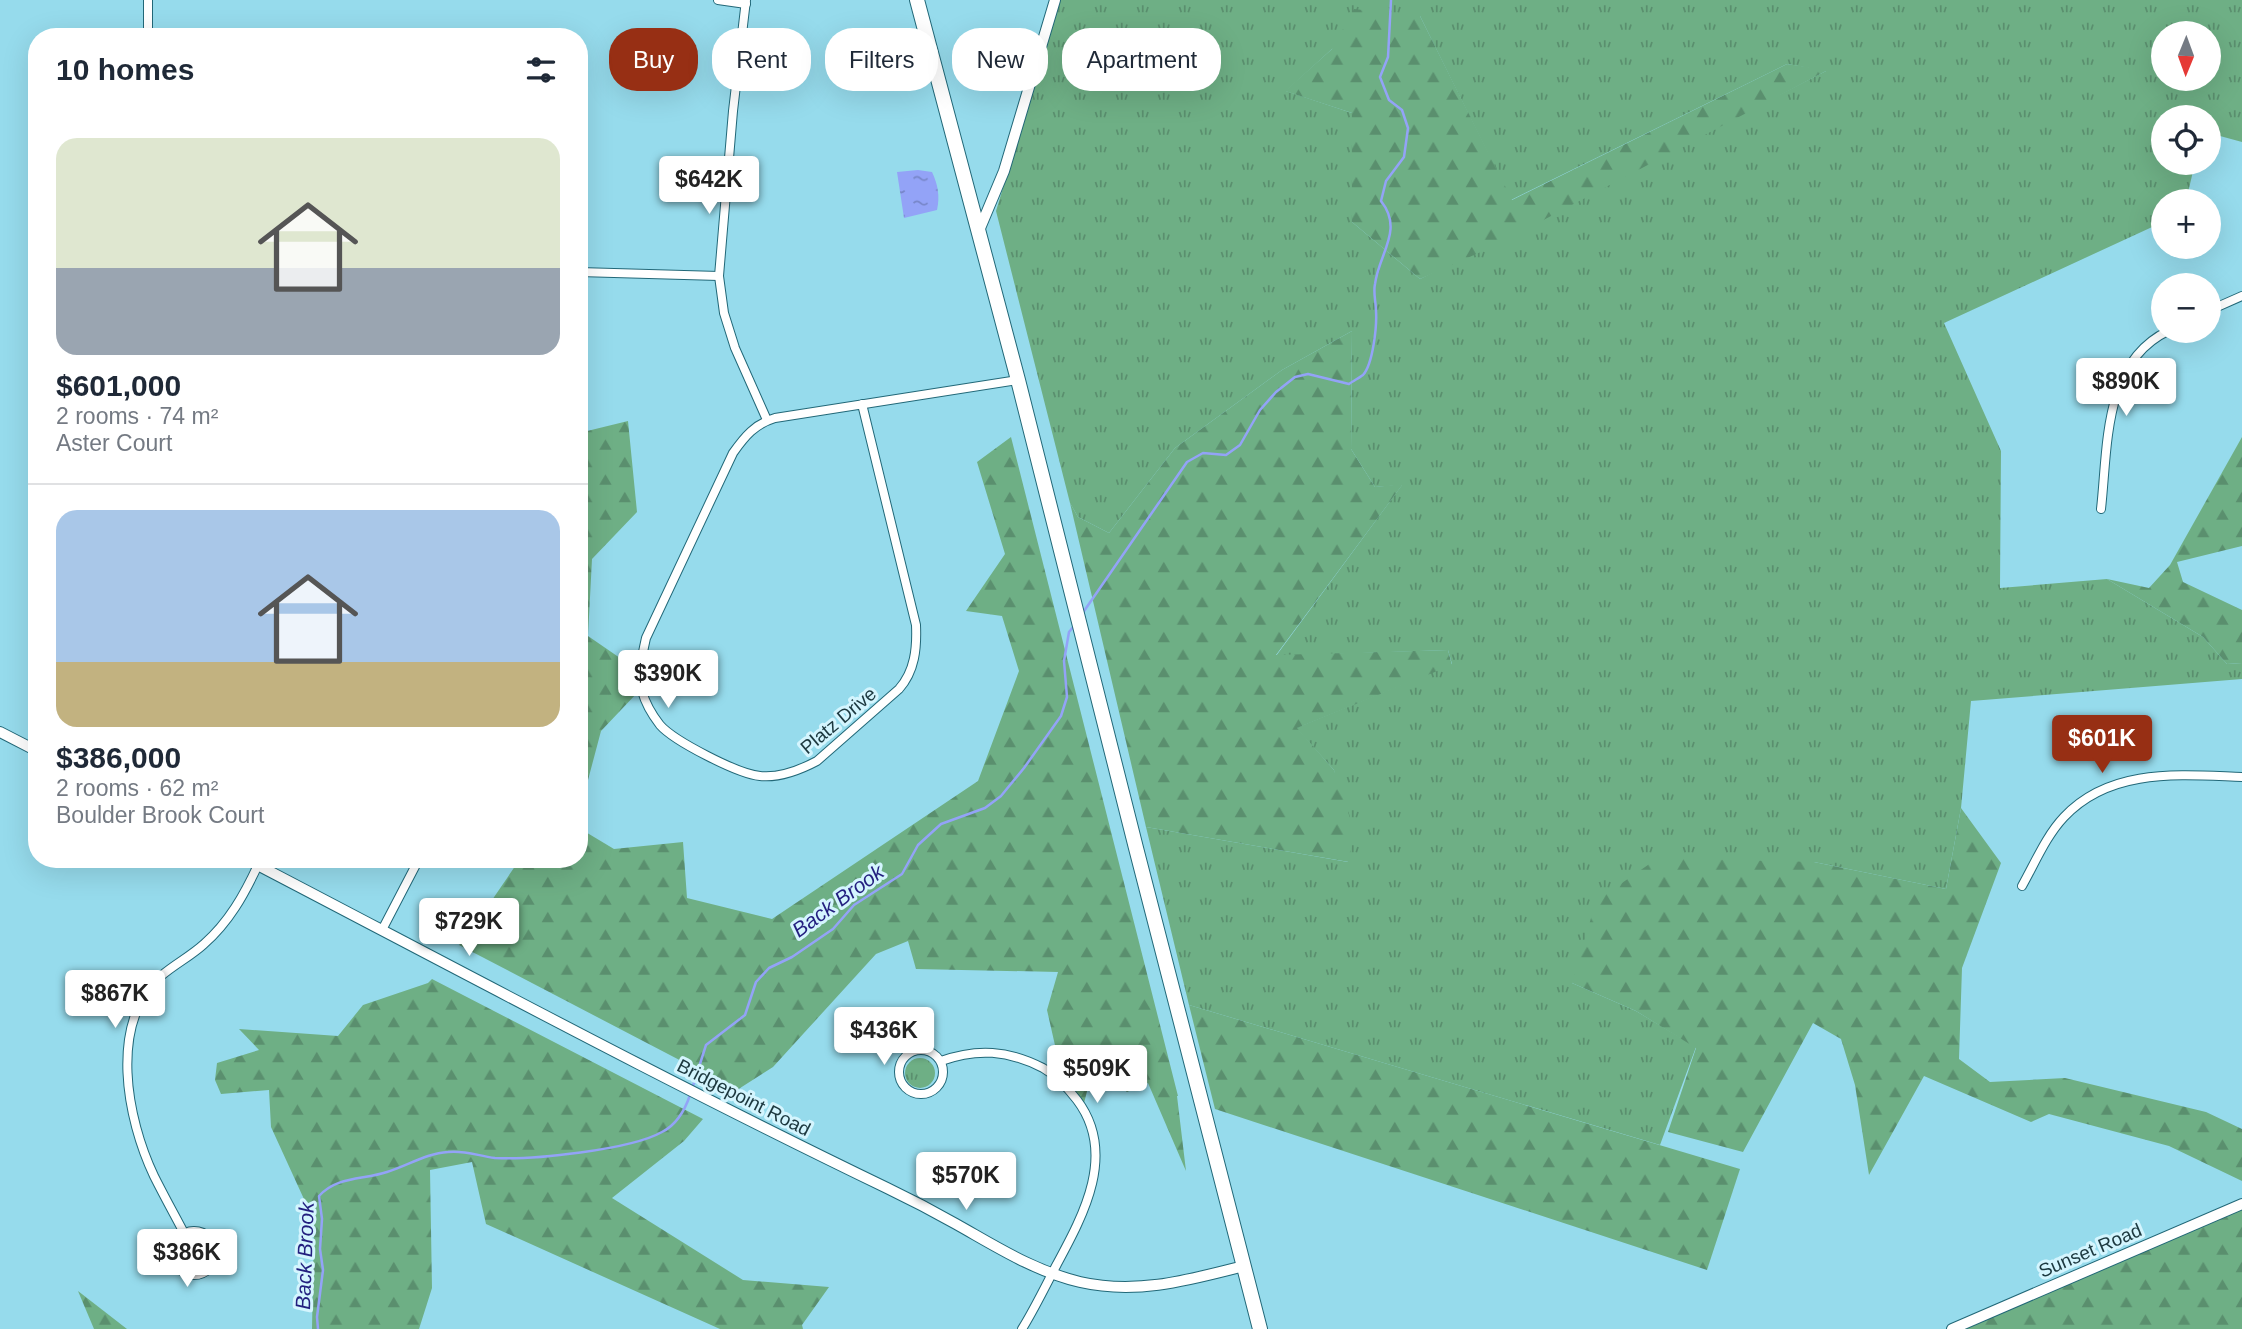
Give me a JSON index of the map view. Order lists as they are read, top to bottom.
{
  "streets": {
    "street": ["Platz Drive", "Bridgepoint Road", "Sunset Road"]
  },
  "water": ["Back Brook"],
  "north": "bottom",
  "page": {
    "map_buttons": ["+", "−"],
    "chip": [
      "Buy",
      "Rent",
      "Filters",
      "New",
      "Apartment"
    ],
    "heading": "10 homes",
    "list": [
      {
        "name": "$601,000",
        "note": "2 rooms · 74 m² · Aster Court"
      },
      {
        "name": "$386,000",
        "note": "2 rooms · 62 m² · Boulder Brook Court"
      }
    ],
    "price": [
      "$642K",
      "$890K",
      "$390K",
      "$601K",
      "$729K",
      "$867K",
      "$436K",
      "$509K",
      "$570K",
      "$386K"
    ]
  }
}
